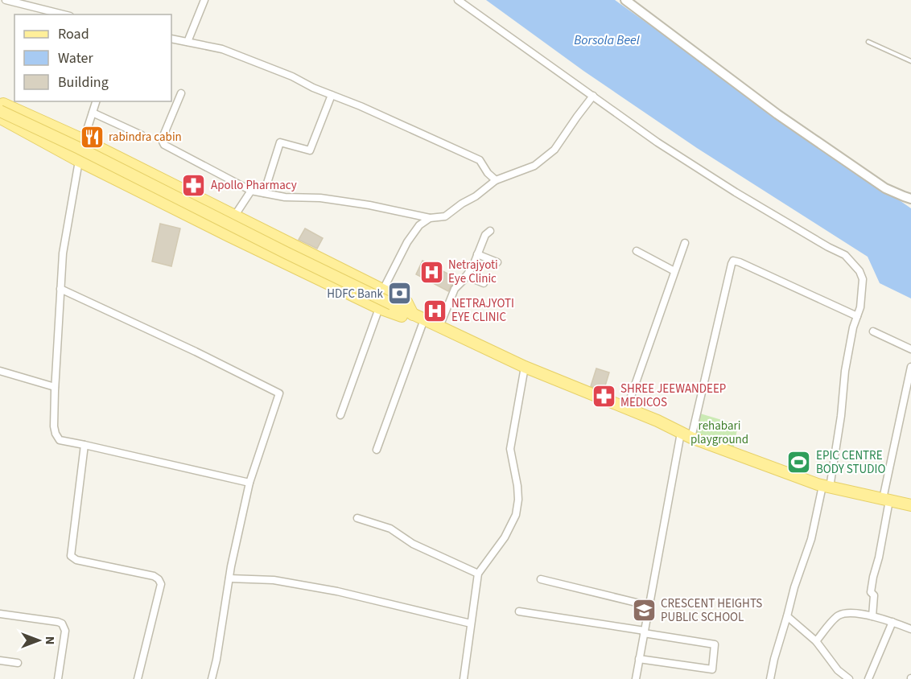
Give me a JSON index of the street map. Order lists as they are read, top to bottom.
{
  "water": ["Borsola Beel"],
  "parks": ["rehabari playground"],
  "places": {
    "restaurant": ["rabindra cabin"],
    "pharmacy": ["Apollo Pharmacy", "SHREE JEEWANDEEP MEDICOS"],
    "hospital": ["Netrajyoti Eye Clinic", "NETRAJYOTI EYE CLINIC"],
    "bank": ["HDFC Bank"],
    "sports": ["EPIC CENTRE BODY STUDIO"],
    "school or university": ["CRESCENT HEIGHTS PUBLIC SCHOOL"]
  },
  "legend": ["Road", "Water", "Building"],
  "north": "right"
}
